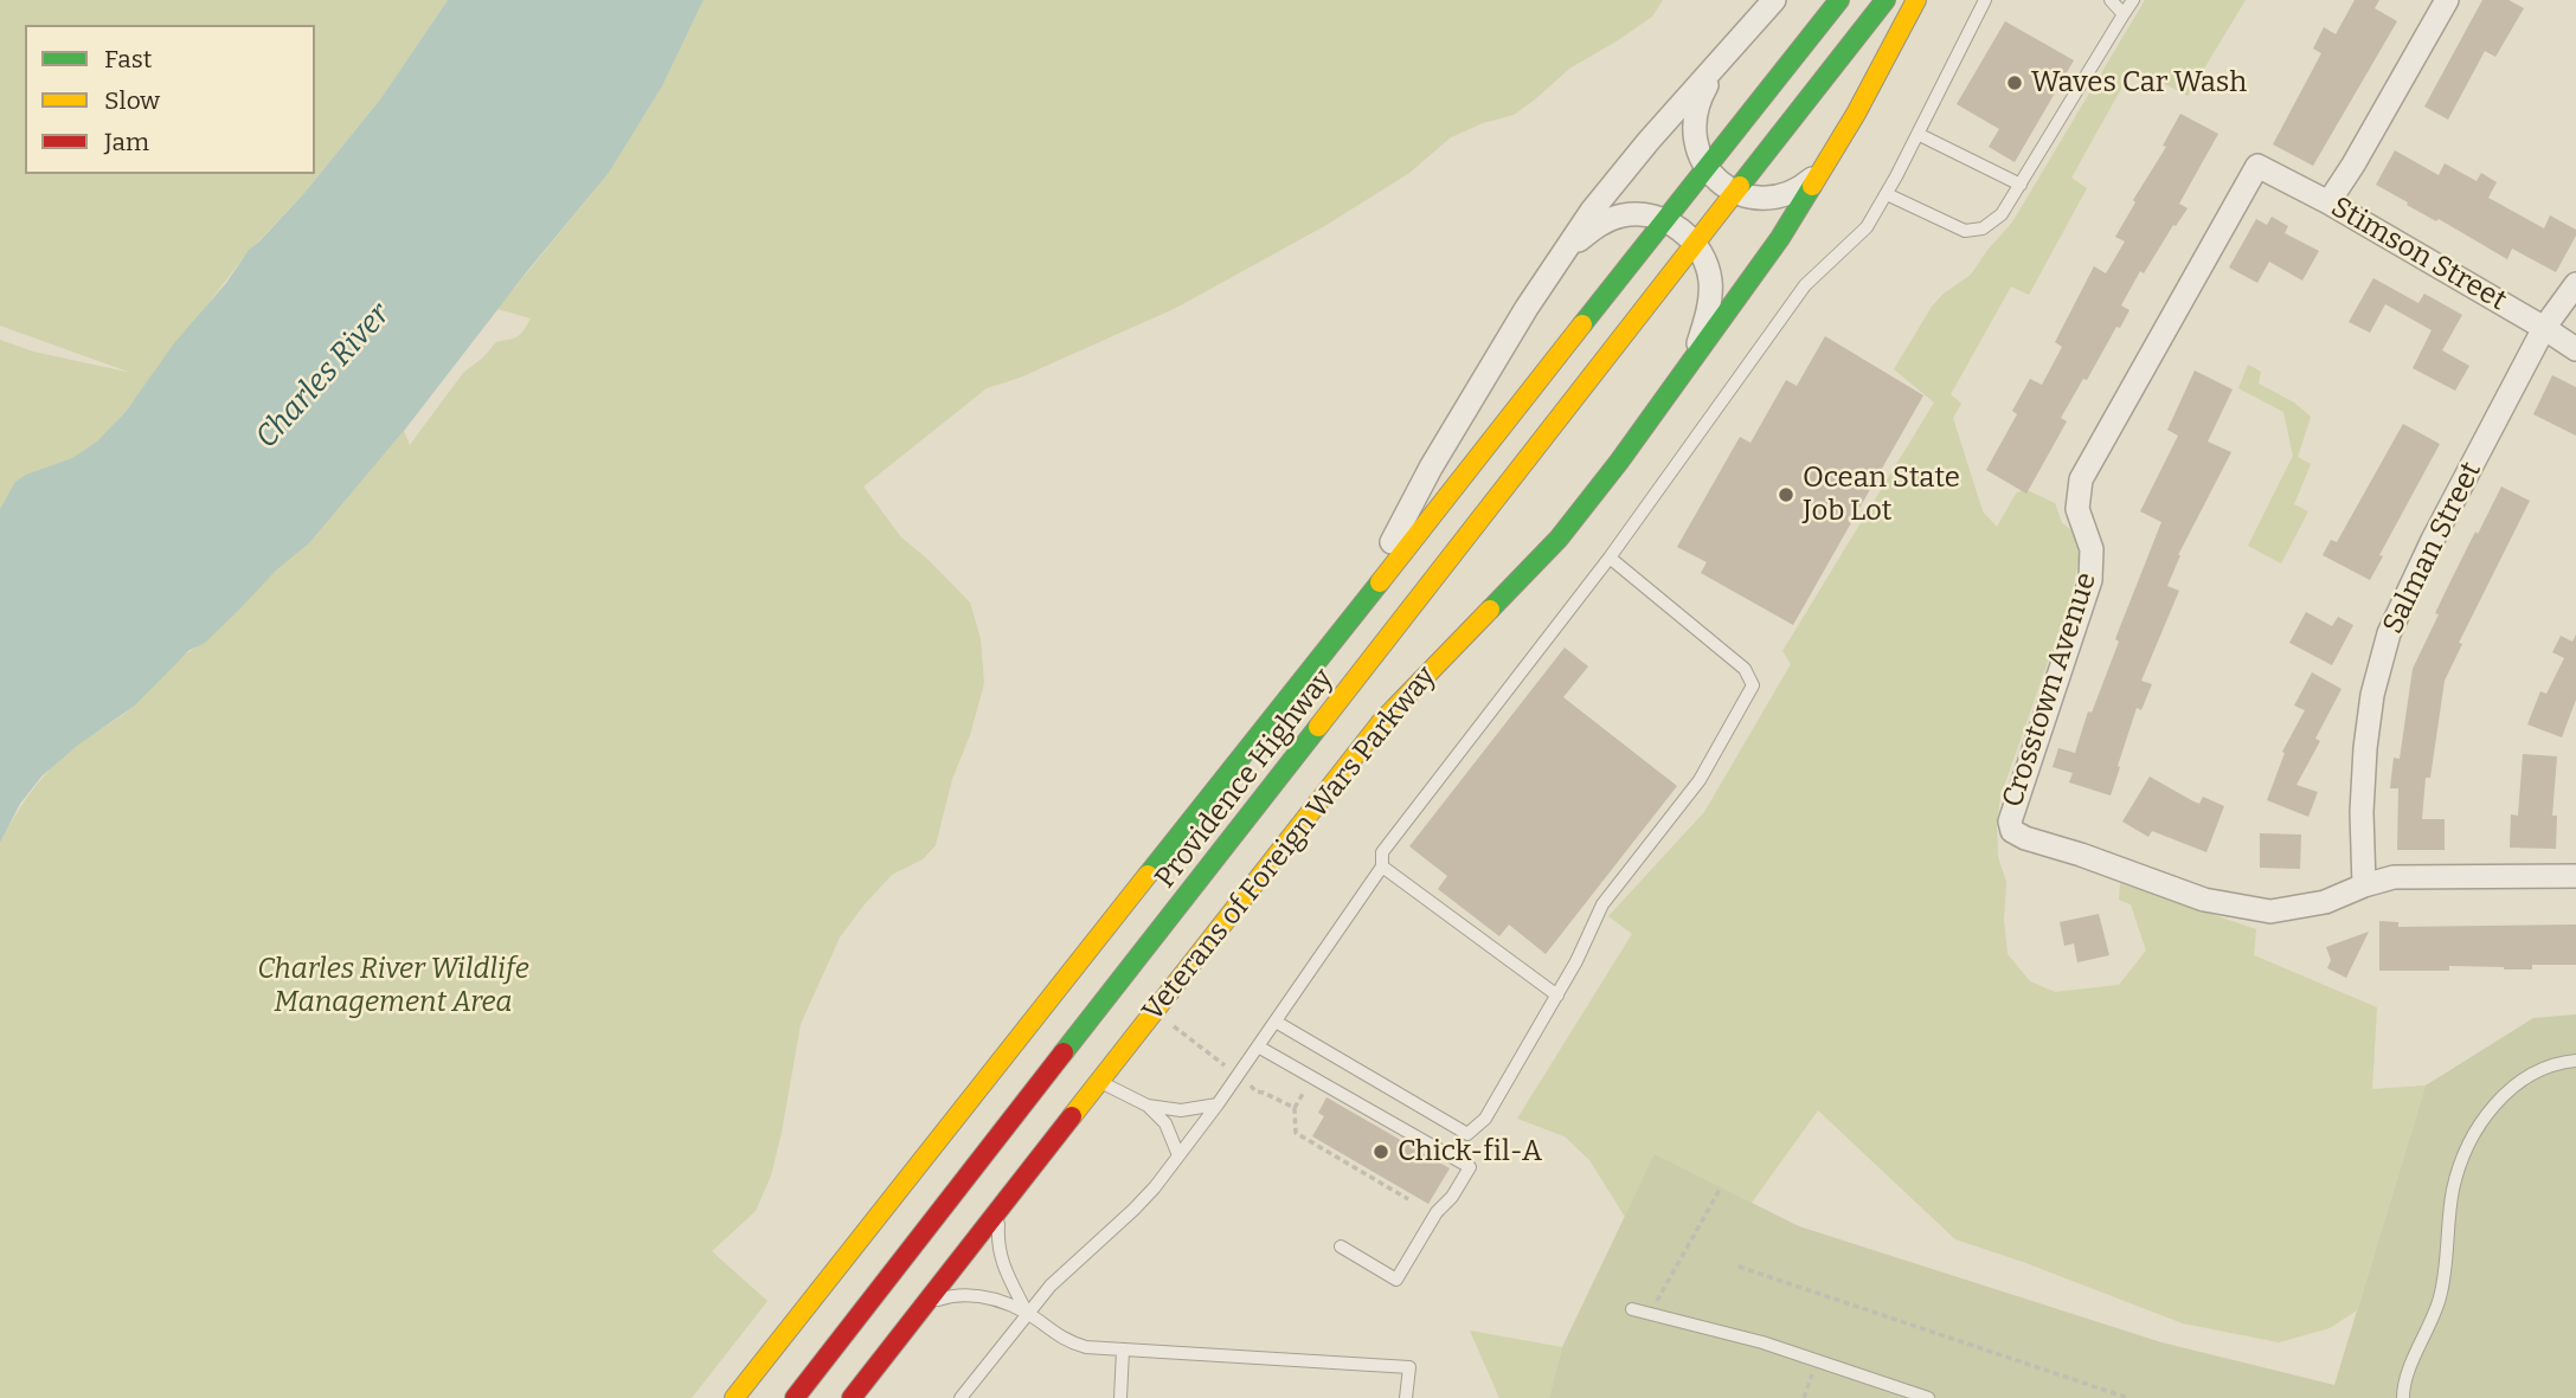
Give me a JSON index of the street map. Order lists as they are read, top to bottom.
{
  "streets": {
    "main road": ["Providence Highway", "Veterans of Foreign Wars Parkway"],
    "street": ["Stimson Street", "Salman Street", "Crosstown Avenue"]
  },
  "crossings": [
    ["Stimson Street", "Salman Street"],
    ["Stimson Street", "Crosstown Avenue"],
    ["Salman Street", "Crosstown Avenue"]
  ],
  "water": ["Charles River"],
  "parks": ["Charles River Wildlife Management Area"],
  "places": ["Waves Car Wash", "Ocean State Job Lot", "Chick-fil-A"],
  "legend": ["Fast", "Slow", "Jam"]
}
